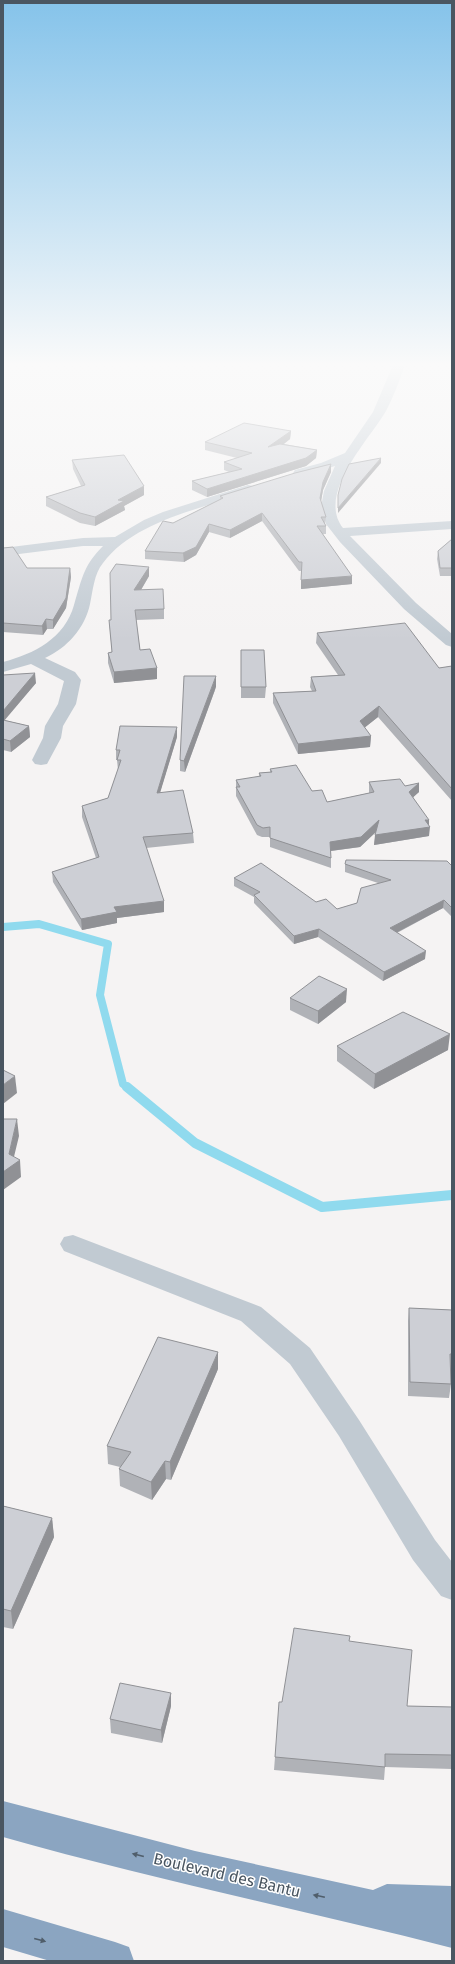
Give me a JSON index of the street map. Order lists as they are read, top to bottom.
{
  "streets": {
    "highway": ["Boulevard des Bantu"]
  }
}
